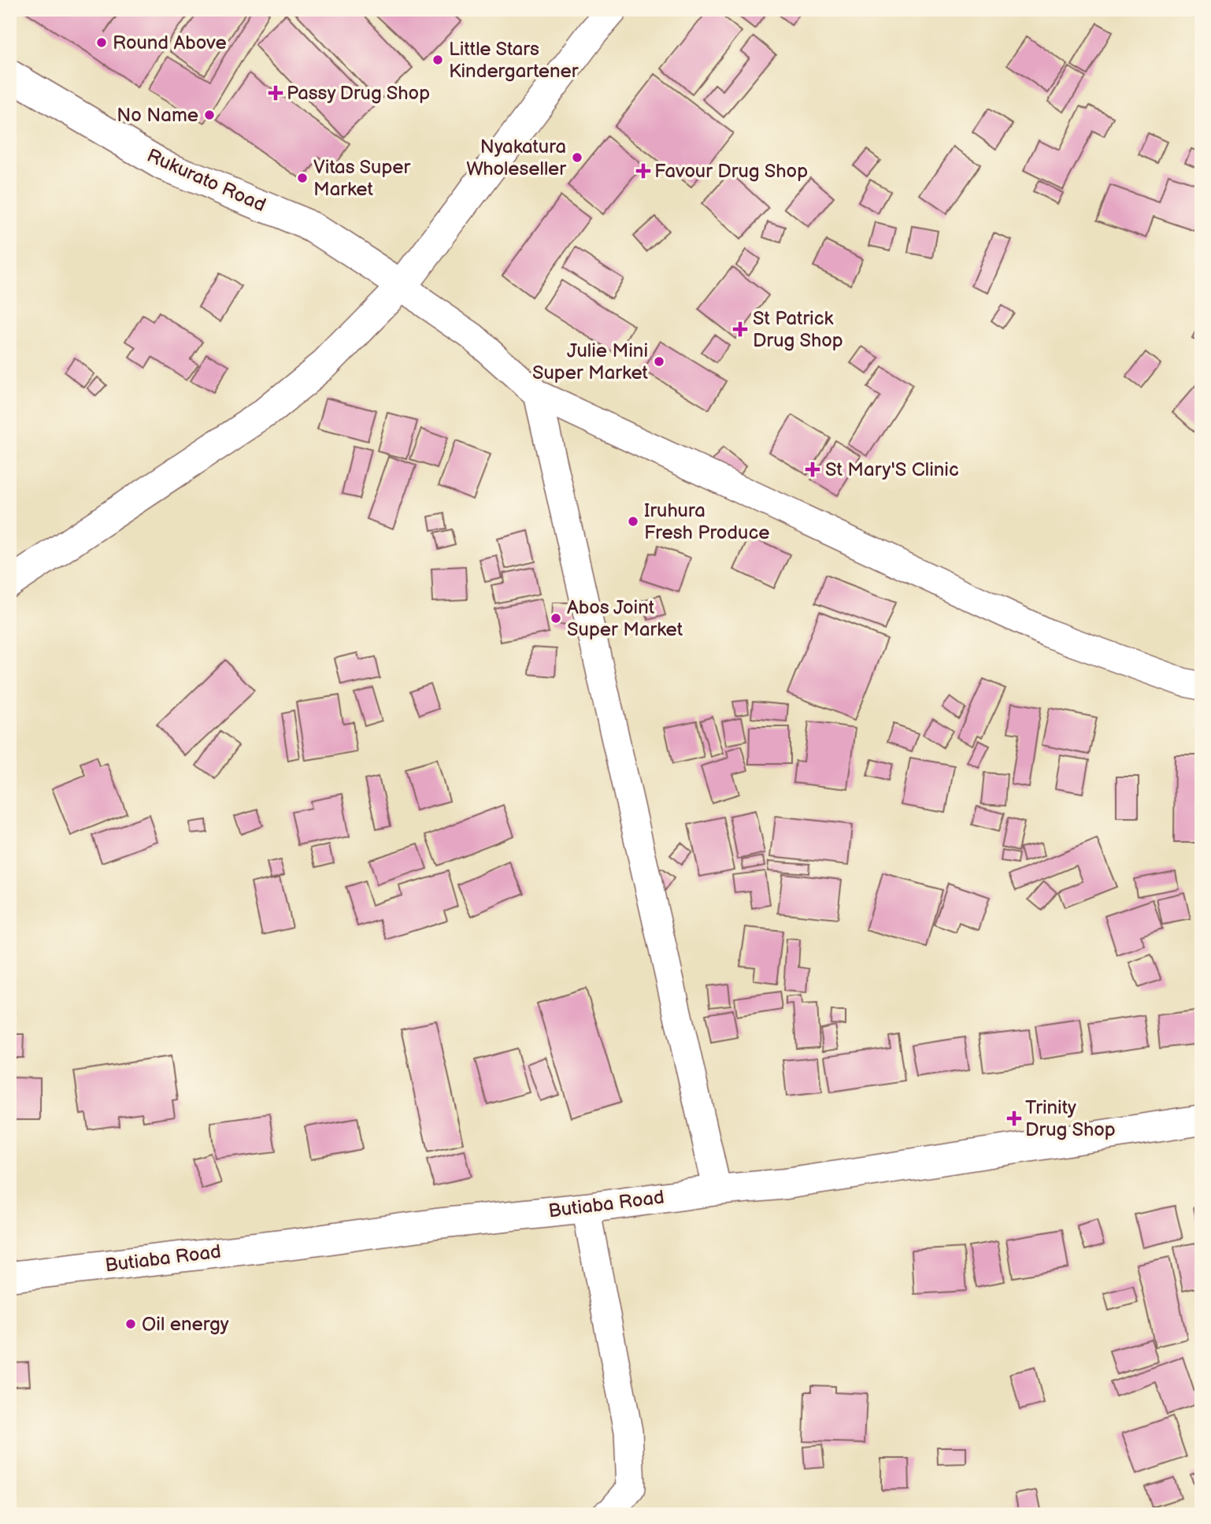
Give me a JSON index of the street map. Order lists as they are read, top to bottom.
{
  "streets": {
    "street": ["Rukurato Road", "Butiaba Road"]
  },
  "places": {
    "other": [
      "Round Above",
      "Little Stars Kindergartener",
      "No Name",
      "Nyakatura Wholeseller",
      "Vitas Super Market",
      "Julie Mini Super Market",
      "Iruhura Fresh Produce",
      "Abos Joint Super Market",
      "Oil energy"
    ],
    "health": [
      "Passy Drug Shop",
      "Favour Drug Shop",
      "St Patrick Drug Shop",
      "St Mary'S Clinic",
      "Trinity Drug Shop"
    ]
  }
}
